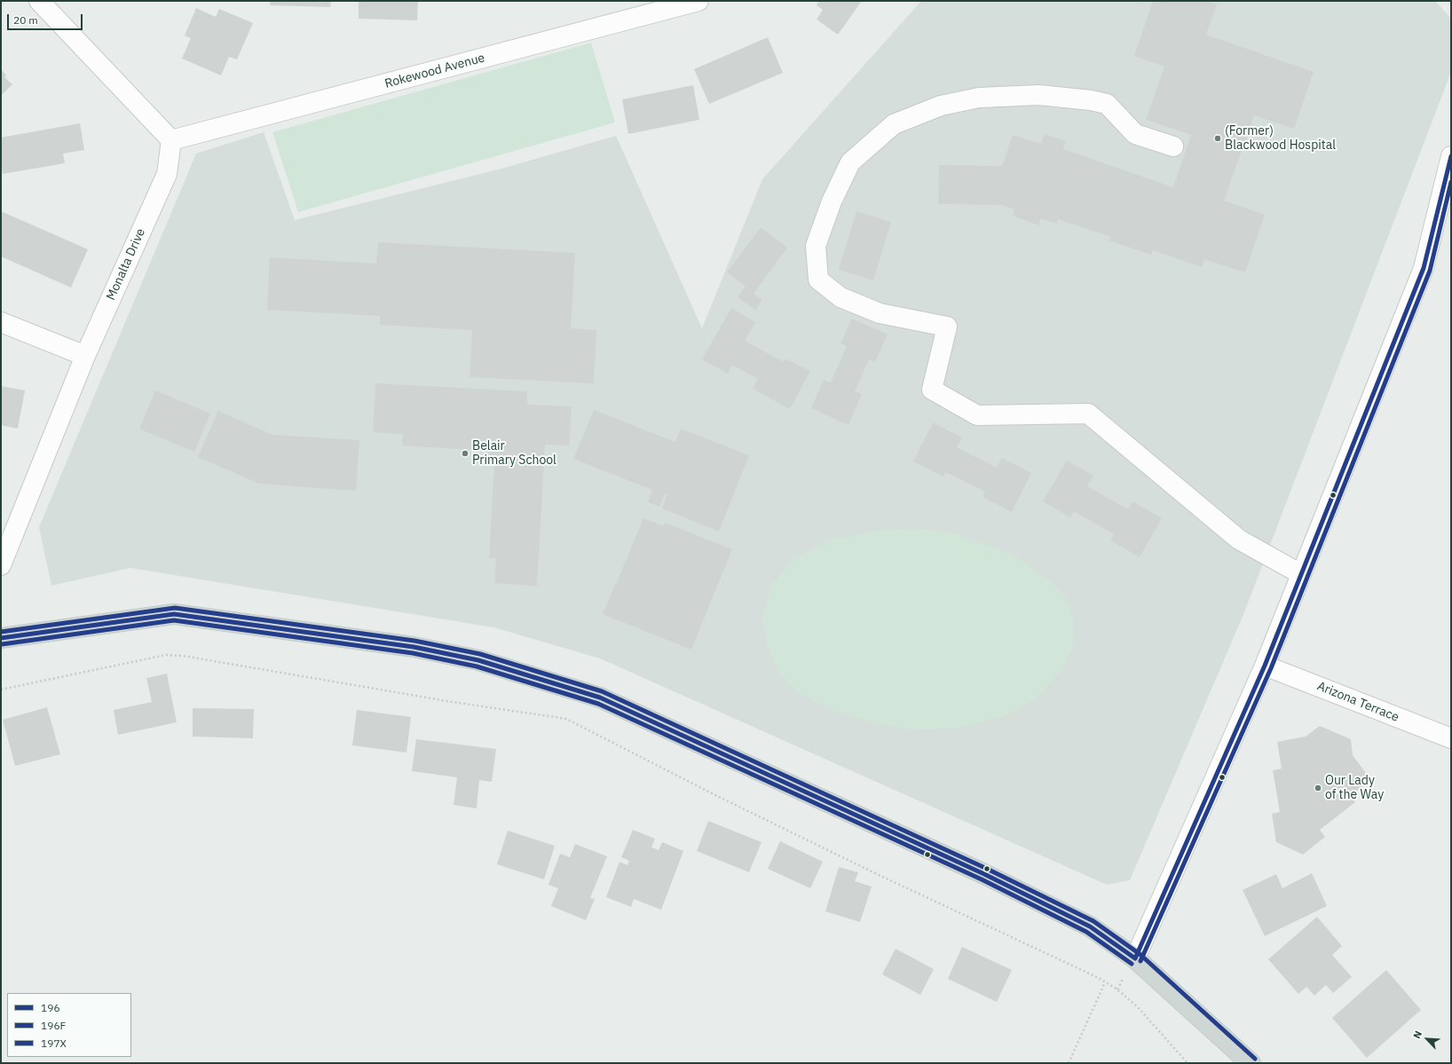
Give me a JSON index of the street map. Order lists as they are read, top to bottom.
{
  "streets": {
    "street": ["Rokewood Avenue", "Monalta Drive", "Arizona Terrace"]
  },
  "crossings": [
    ["Rokewood Avenue", "Monalta Drive"]
  ],
  "places": ["(Former) Blackwood Hospital", "Belair Primary School", "Our Lady of the Way"],
  "lines": ["transit line 196", "transit line 196F", "transit line 197X"],
  "legend": ["196", "196F", "197X"],
  "scale_bar": "20 m",
  "north": "top left"
}
